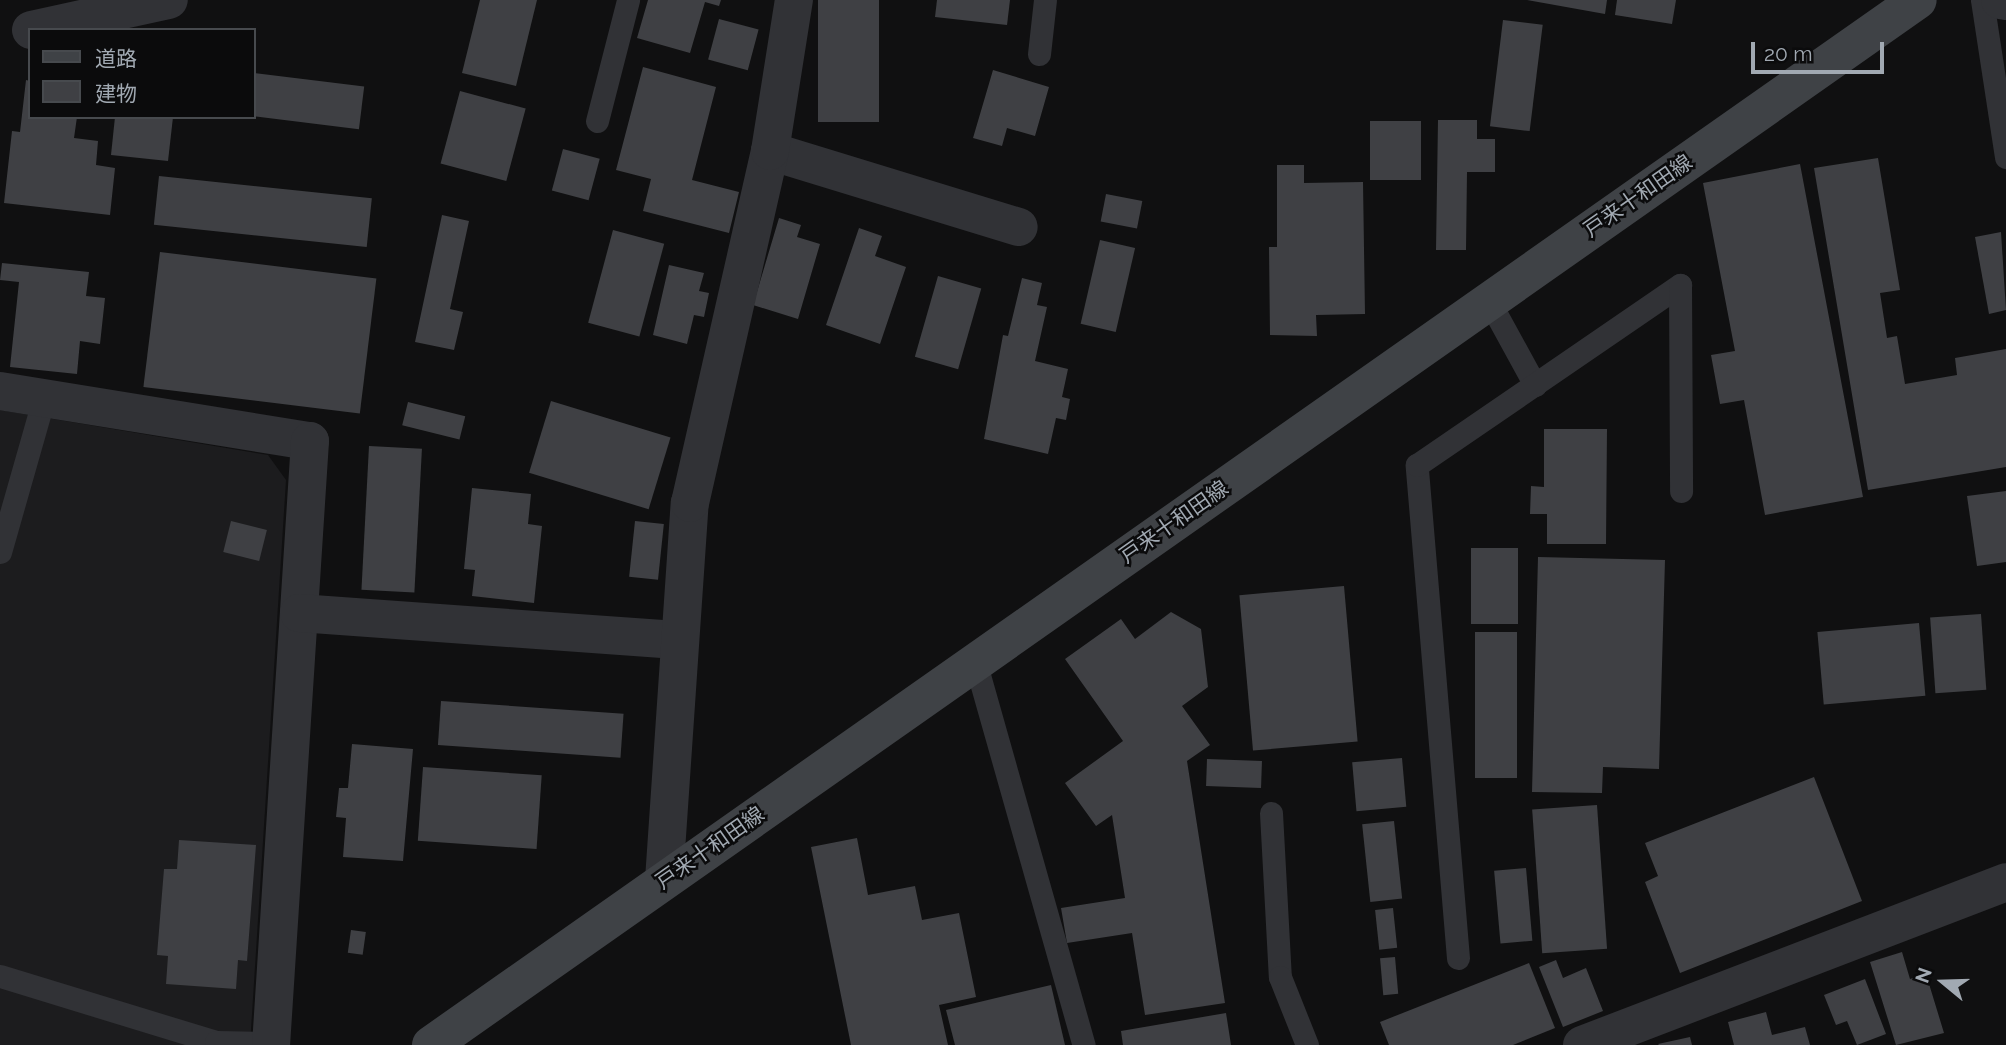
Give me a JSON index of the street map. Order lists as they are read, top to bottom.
{
  "streets": {
    "main road": ["戸来十和田線"]
  },
  "legend": ["道路", "建物"],
  "scale_bar": "20 m",
  "north": "left"
}
